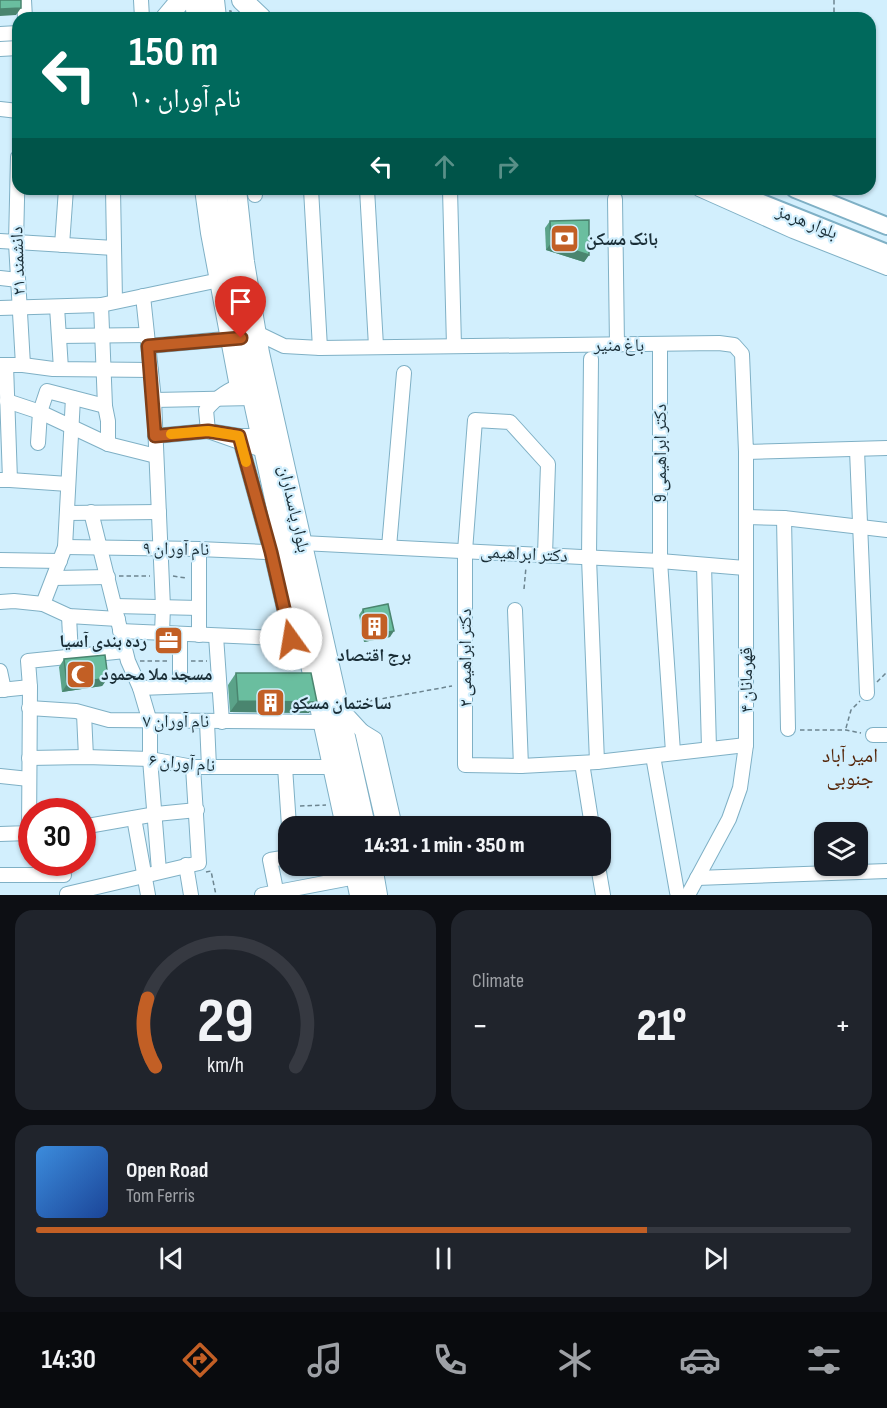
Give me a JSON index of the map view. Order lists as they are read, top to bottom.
{
  "streets": {
    "highway": ["بلوار پاسداران"],
    "main road": ["بلوار هرمز"],
    "street": [
      "دانشمند ۲۱",
      "باغ منیر",
      "دکتر ابراهیمی 9",
      "نام آوران ۹",
      "دکتر ابراهیمی",
      "دکتر ابراهیمی ۲",
      "قهرمانان ۴",
      "نام آوران ۷",
      "نام آوران ۶"
    ]
  },
  "crossings": [
    ["باغ منیر", "دکتر ابراهیمی 9"],
    ["باغ منیر", "بلوار پاسداران"],
    ["باغ منیر", "قهرمانان ۴"],
    ["دکتر ابراهیمی 9", "دکتر ابراهیمی"],
    ["بلوار پاسداران", "نام آوران ۹"],
    ["بلوار پاسداران", "دکتر ابراهیمی"],
    ["بلوار پاسداران", "نام آوران ۷"],
    ["بلوار پاسداران", "نام آوران ۶"],
    ["نام آوران ۹", "دکتر ابراهیمی"],
    ["دکتر ابراهیمی", "دکتر ابراهیمی ۲"],
    ["دکتر ابراهیمی", "قهرمانان ۴"]
  ],
  "districts": ["امير آباد جنوبی"],
  "places": {
    "bank": ["بانک مسکن"],
    "building": ["برج اقتصاد", "ساختمان مسکو"],
    "office": ["رده بندی آسیا"],
    "mosque": ["مسجد ملا محمود"]
  },
  "page": {
    "turn": ["150 m", "نام آوران ۱۰"],
    "limit": "30",
    "trip": "14:31 · 1 min · 350 m",
    "tile": "Climate",
    "heat": ["−", "21°", "+"],
    "song": ["Open Road", "Tom Ferris"],
    "tabs": "14:30",
    "gauge": ["29", "km/h"]
  }
}
